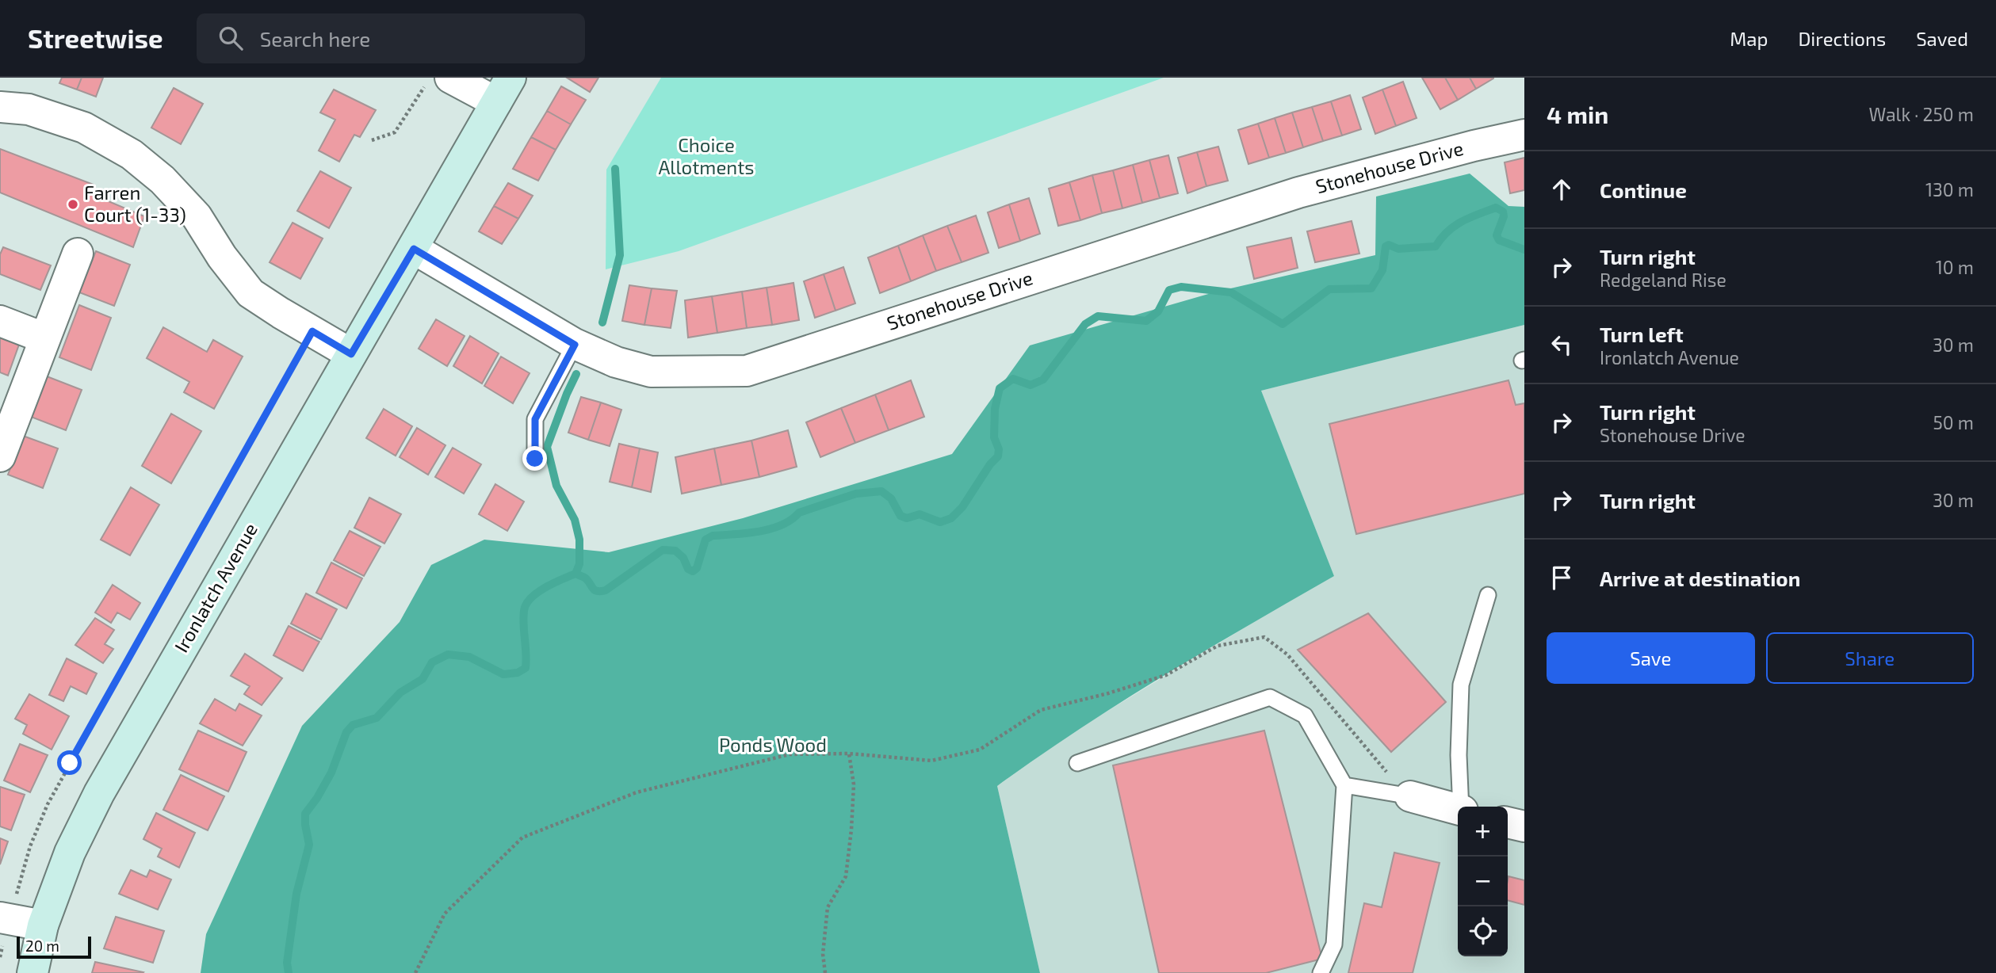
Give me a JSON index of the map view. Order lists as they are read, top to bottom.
{
  "streets": {
    "street": ["Stonehouse Drive", "Ironlatch Avenue"]
  },
  "crossings": [
    ["Stonehouse Drive", "Ironlatch Avenue"]
  ],
  "parks": ["Choice Allotments", "Ponds Wood"],
  "places": ["Farren Court (1-33)"],
  "scale_bar": "20 m",
  "page": {
    "header": "Streetwise",
    "search": "Search here",
    "nav": ["Map", "Directions", "Saved"],
    "heading": ["4 min", "Walk · 250 m"],
    "list": [
      ["Continue", "130 m"],
      ["Turn right", "Redgeland Rise", "10 m"],
      ["Turn left", "Ironlatch Avenue", "30 m"],
      ["Turn right", "Stonehouse Drive", "50 m"],
      ["Turn right", "30 m"],
      "Arrive at destination"
    ],
    "buttons": ["Save", "Share"],
    "map_buttons": ["+", "−"],
    "scale": "20 m"
  }
}
